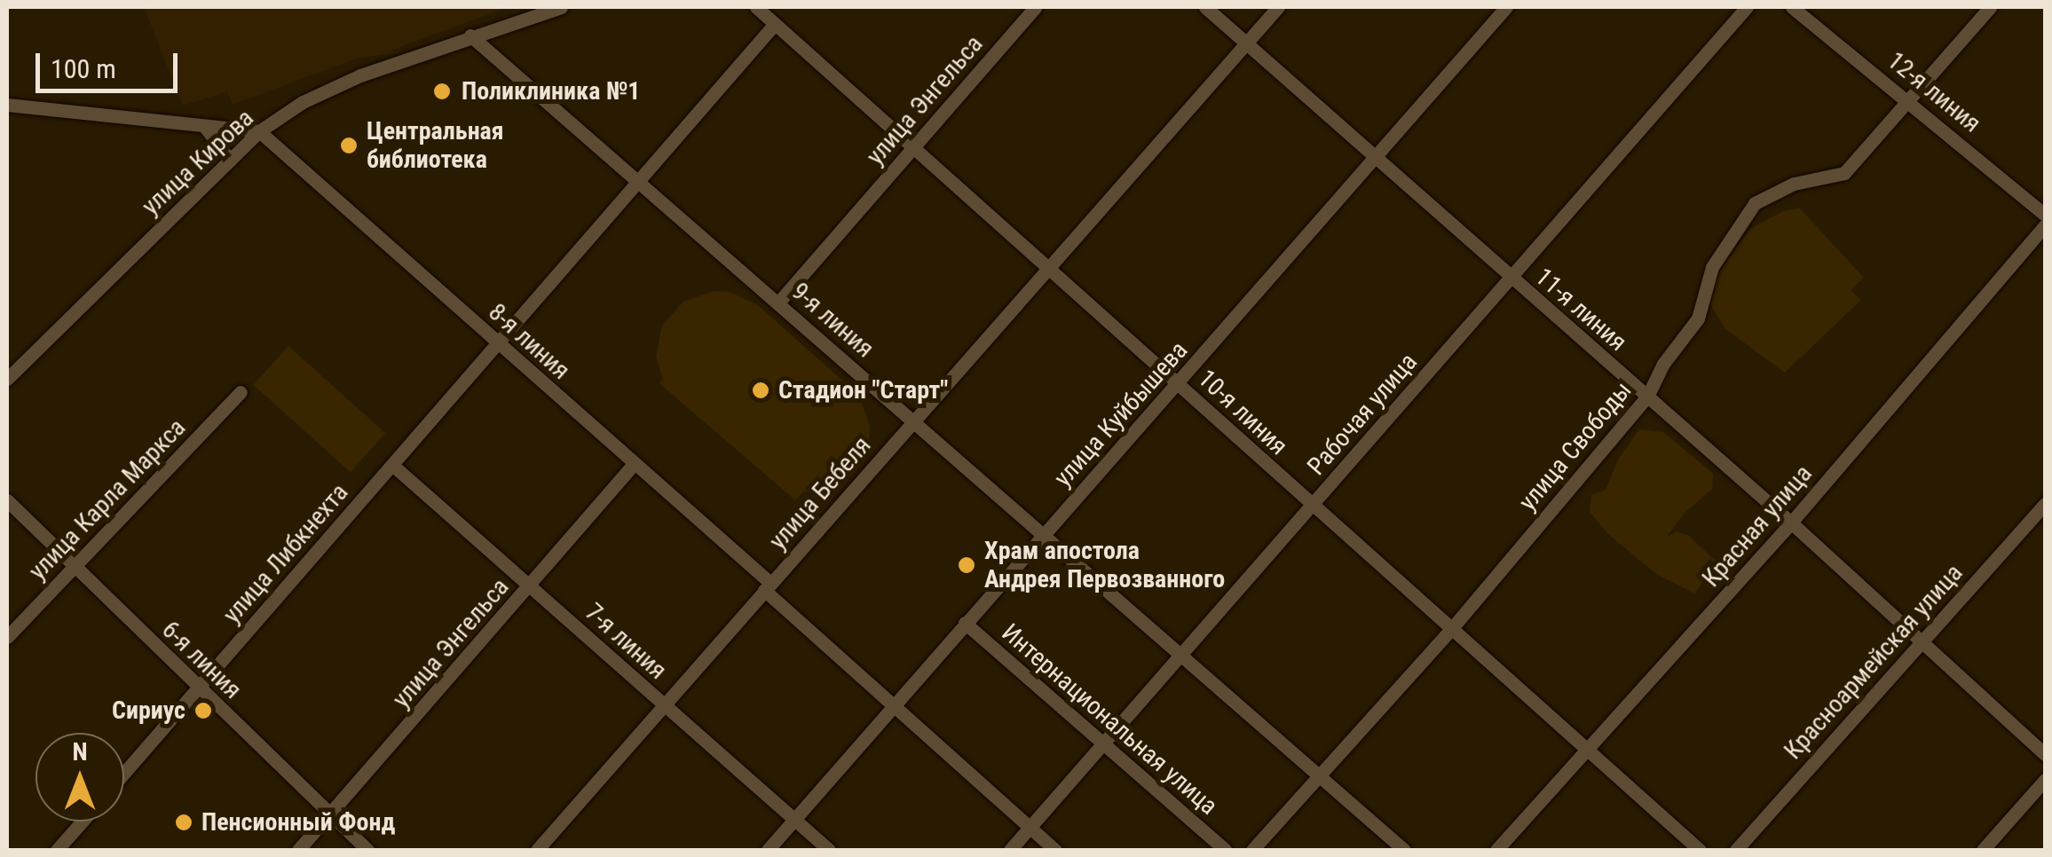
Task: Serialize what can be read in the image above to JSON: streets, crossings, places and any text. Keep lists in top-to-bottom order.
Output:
{
  "streets": {
    "street": [
      "12-я линия",
      "улица Энгельса",
      "улица Кирова",
      "11-я линия",
      "9-я линия",
      "8-я линия",
      "10-я линия",
      "улица Куйбышева",
      "Рабочая улица",
      "улица Свободы",
      "улица Бебеля",
      "улица Карла Маркса",
      "Красная улица",
      "улица Либкнехта",
      "7-я линия",
      "6-я линия",
      "Красноармейская улица",
      "Интернациональная улица"
    ]
  },
  "crossings": [
    ["12-я линия", "улица Свободы"],
    ["улица Энгельса", "9-я линия"],
    ["улица Энгельса", "8-я линия"],
    ["улица Энгельса", "10-я линия"],
    ["улица Энгельса", "7-я линия"],
    ["улица Энгельса", "6-я линия"],
    ["улица Кирова", "9-я линия"],
    ["улица Кирова", "8-я линия"],
    ["11-я линия", "улица Куйбышева"],
    ["11-я линия", "Рабочая улица"],
    ["11-я линия", "улица Свободы"],
    ["11-я линия", "улица Бебеля"],
    ["11-я линия", "Красная улица"],
    ["11-я линия", "Красноармейская улица"],
    ["9-я линия", "улица Куйбышева"],
    ["9-я линия", "Рабочая улица"],
    ["9-я линия", "улица Свободы"],
    ["9-я линия", "улица Бебеля"],
    ["9-я линия", "улица Либкнехта"],
    ["8-я линия", "улица Куйбышева"],
    ["8-я линия", "Рабочая улица"],
    ["8-я линия", "улица Бебеля"],
    ["8-я линия", "улица Либкнехта"],
    ["10-я линия", "улица Куйбышева"],
    ["10-я линия", "Рабочая улица"],
    ["10-я линия", "улица Свободы"],
    ["10-я линия", "улица Бебеля"],
    ["10-я линия", "Красная улица"],
    ["улица Куйбышева", "7-я линия"],
    ["улица Куйбышева", "Интернациональная улица"],
    ["Рабочая улица", "Интернациональная улица"],
    ["улица Бебеля", "7-я линия"],
    ["улица Карла Маркса", "6-я линия"],
    ["улица Либкнехта", "7-я линия"],
    ["улица Либкнехта", "6-я линия"]
  ],
  "places": [
    "Поликлиника №1",
    "Центральная библиотека",
    "Стадион \"Старт\"",
    "Храм апостола Андрея Первозванного",
    "Сириус",
    "Пенсионный Фонд"
  ],
  "scale_bar": "100 m",
  "north": "top"
}
